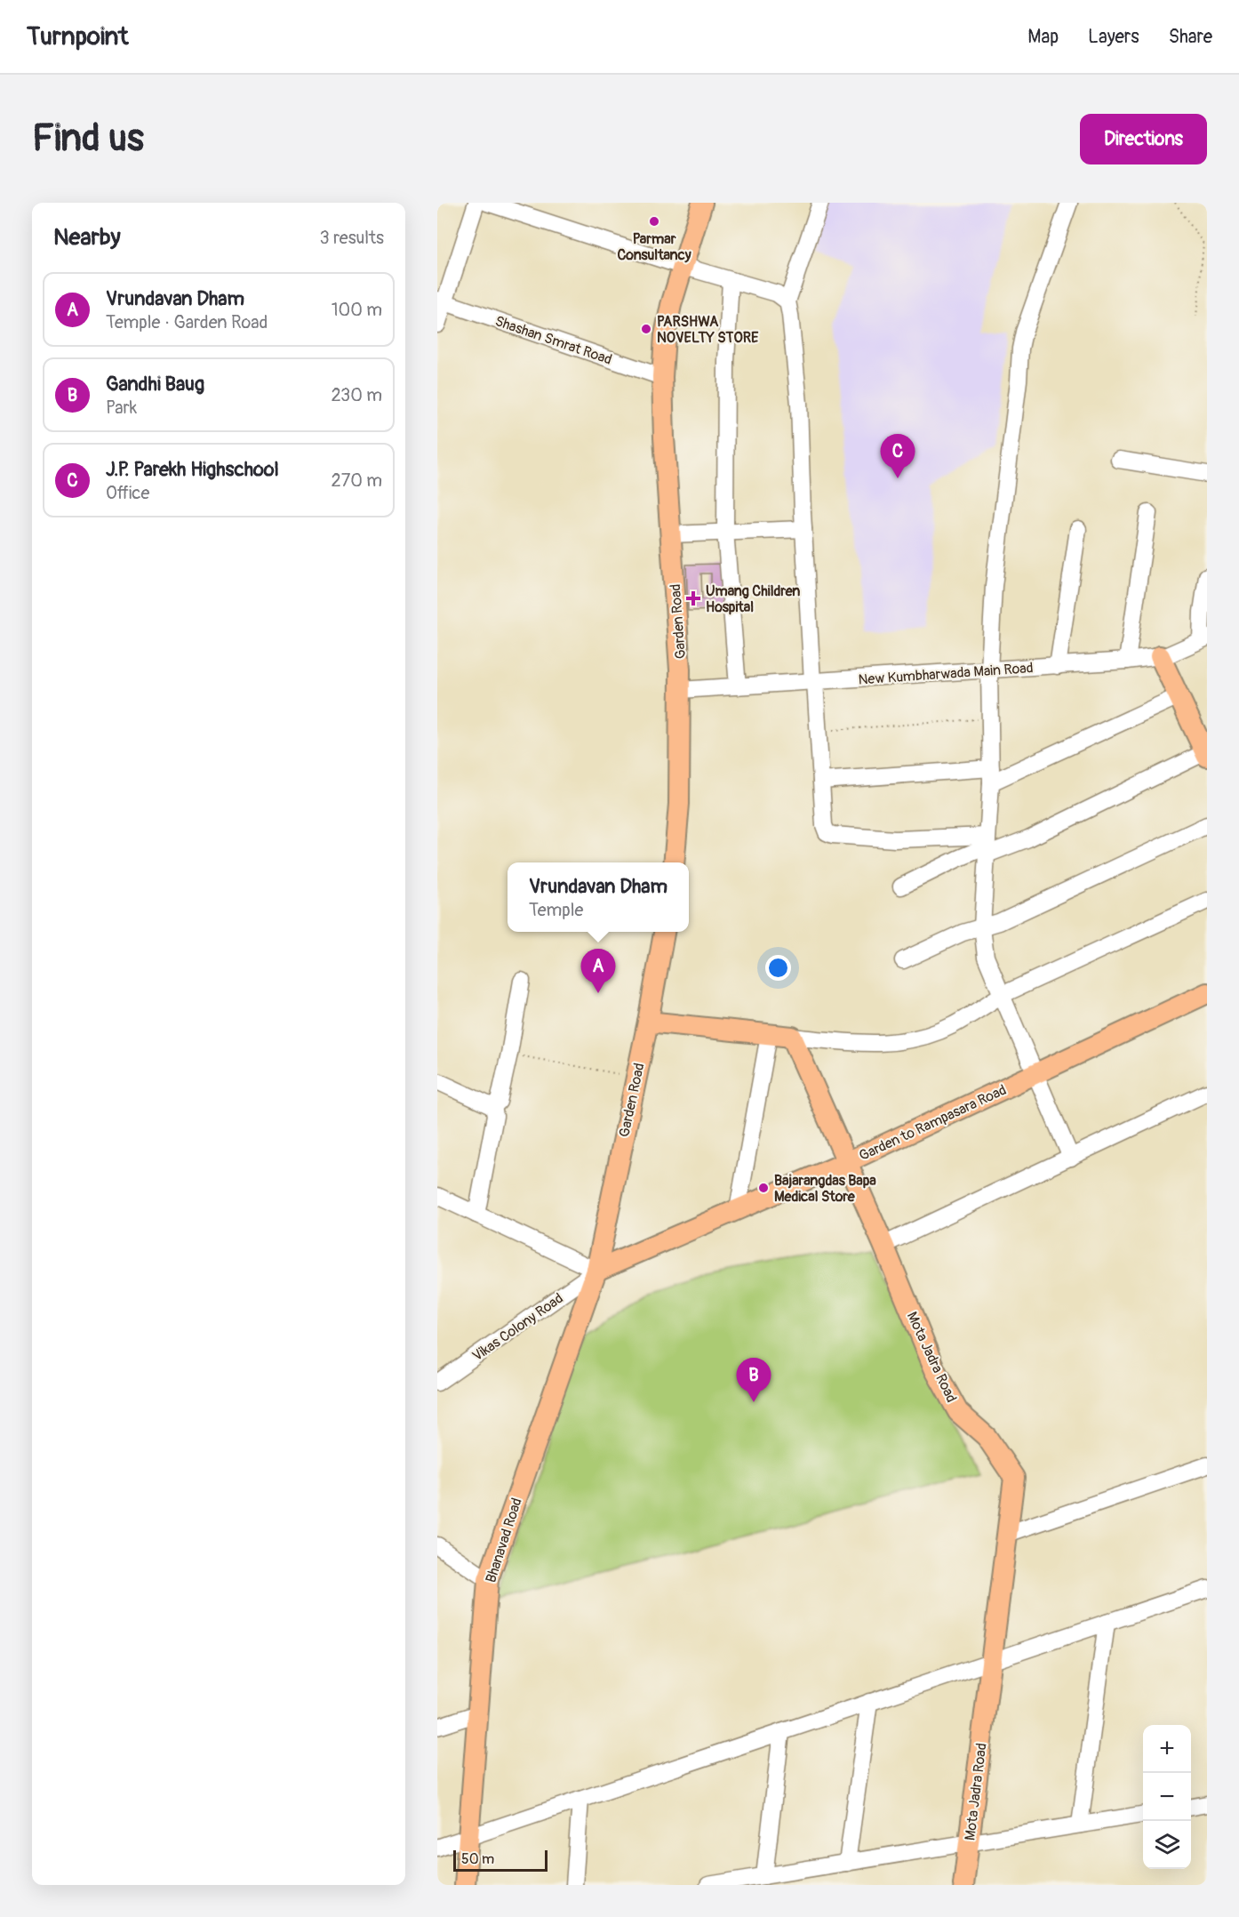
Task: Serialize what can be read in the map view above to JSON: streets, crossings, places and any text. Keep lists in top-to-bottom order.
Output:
{
  "streets": {
    "main road": [
      "Garden Road",
      "Garden to Rampasara Road",
      "Mota Jadra Road",
      "Bhanavad Road"
    ],
    "street": ["Shashan Smrat Road", "New Kumbharwada Main Road", "Vikas Colony Road"]
  },
  "crossings": [
    ["Shashan Smrat Road", "Garden Road"],
    ["Garden Road", "New Kumbharwada Main Road"],
    ["Garden Road", "Garden to Rampasara Road"],
    ["Garden Road", "Vikas Colony Road"],
    ["Garden Road", "Bhanavad Road"],
    ["Garden to Rampasara Road", "Vikas Colony Road"],
    ["Garden to Rampasara Road", "Mota Jadra Road"],
    ["Garden to Rampasara Road", "Bhanavad Road"],
    ["Vikas Colony Road", "Bhanavad Road"]
  ],
  "places": {
    "other": ["Parmar Consultancy", "PARSHWA NOVELTY STORE", "Bajarangdas Bapa Medical Store"],
    "health": ["Umang Children Hospital"]
  },
  "scale_bar": "50 m",
  "page": {
    "header": "Turnpoint",
    "nav": ["Map", "Layers", "Share"],
    "buttons": "Directions",
    "title": "Find us",
    "heading": ["Nearby", "3 results"],
    "list": [
      {
        "mark": "A",
        "name": "Vrundavan Dham",
        "note": "Temple · Garden Road",
        "value": "100 m"
      },
      {
        "mark": "B",
        "name": "Gandhi Baug",
        "note": "Park",
        "value": "230 m"
      },
      {
        "mark": "C",
        "name": "J.P. Parekh Highschool",
        "note": "Office",
        "value": "270 m"
      }
    ],
    "pins": ["C", "A", "B"],
    "popup": ["Vrundavan Dham", "Temple"],
    "map_buttons": ["+", "−"],
    "scale": "50 m"
  }
}
